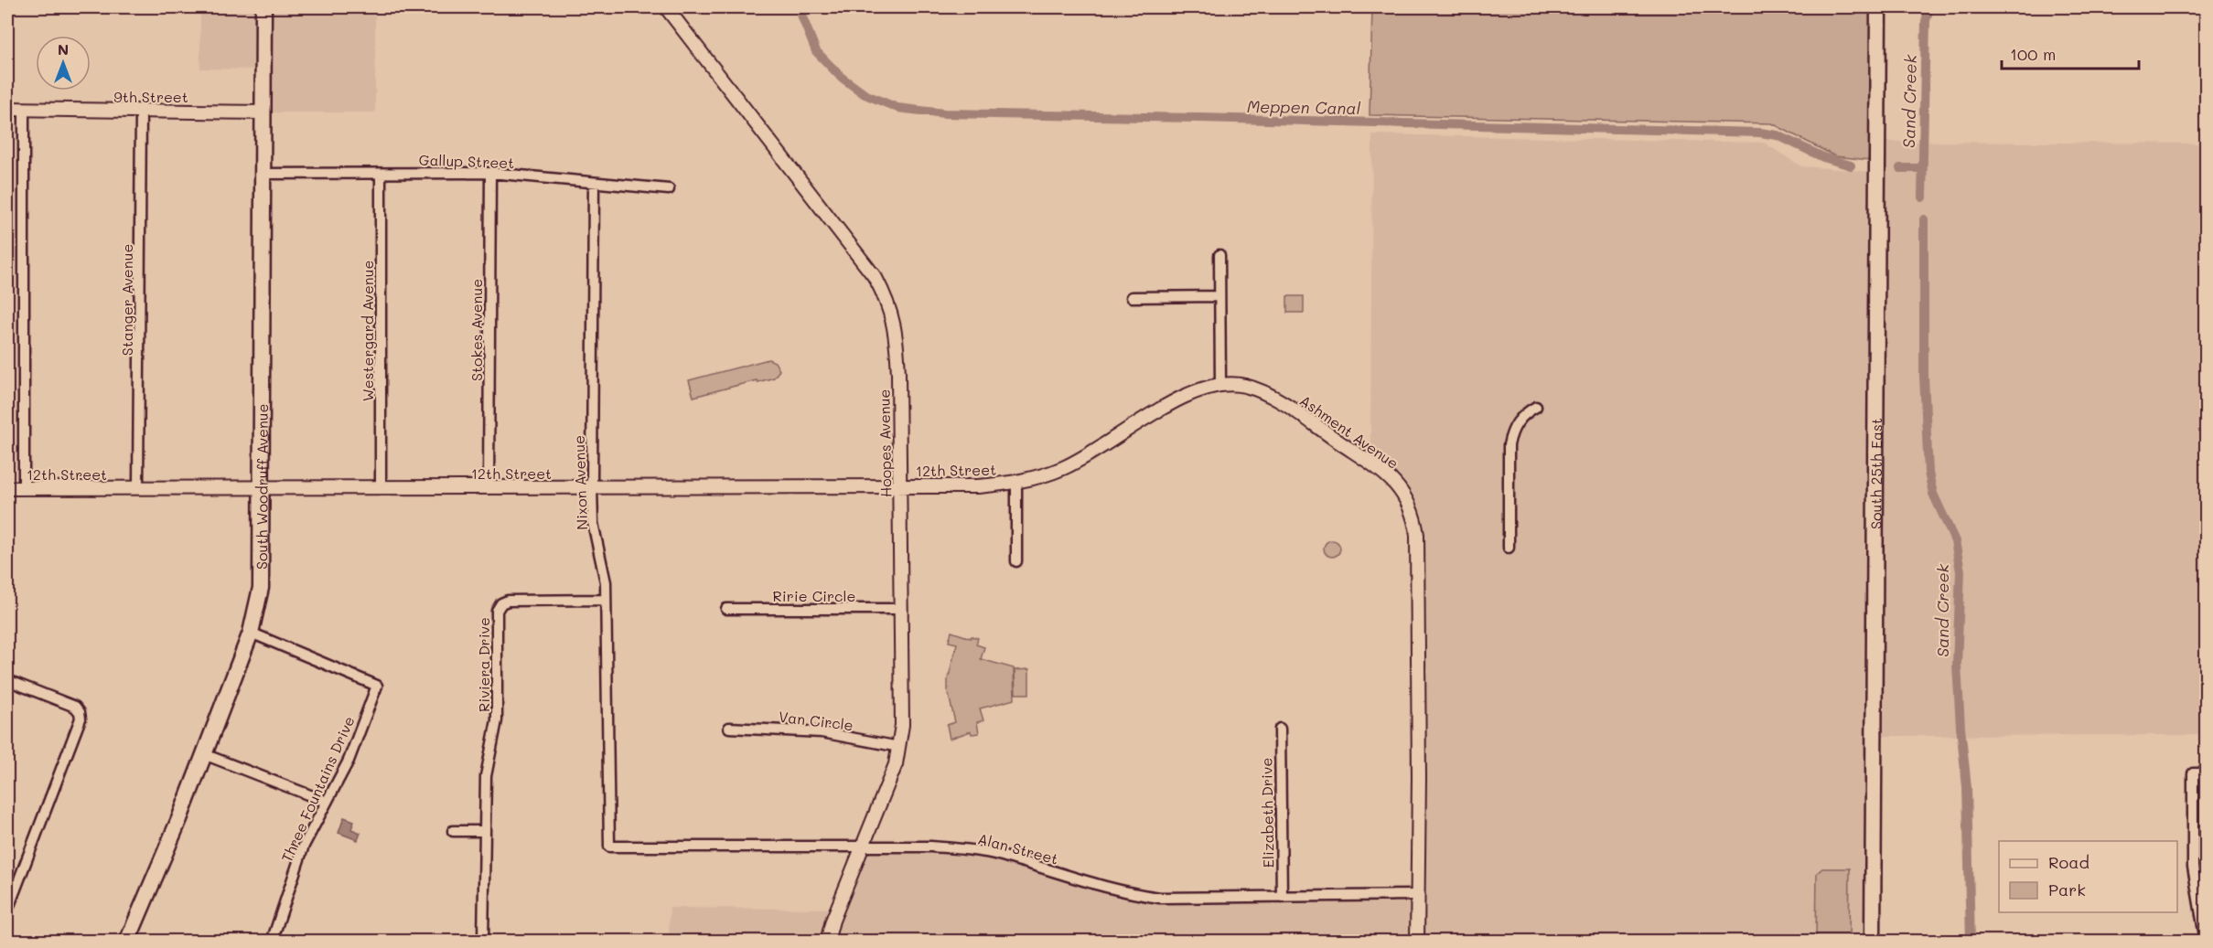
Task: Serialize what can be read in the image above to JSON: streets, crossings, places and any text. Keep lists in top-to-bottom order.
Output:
{
  "streets": {
    "main road": ["South 25th East", "South Woodruff Avenue"],
    "street": [
      "9th Street",
      "Gallup Street",
      "Stanger Avenue",
      "Stokes Avenue",
      "Westergard Avenue",
      "Ashment Avenue",
      "Hoopes Avenue",
      "12th Street",
      "Nixon Avenue",
      "Ririe Circle",
      "Riviera Drive",
      "Van Circle",
      "Three Fountains Drive",
      "Elizabeth Drive",
      "Alan Street"
    ]
  },
  "crossings": [
    ["9th Street", "Stanger Avenue"],
    ["9th Street", "South Woodruff Avenue"],
    ["Gallup Street", "Stokes Avenue"],
    ["Gallup Street", "Westergard Avenue"],
    ["Gallup Street", "Nixon Avenue"],
    ["Gallup Street", "South Woodruff Avenue"],
    ["Stanger Avenue", "12th Street"],
    ["Stokes Avenue", "12th Street"],
    ["Westergard Avenue", "12th Street"],
    ["Ashment Avenue", "12th Street"],
    ["Ashment Avenue", "Alan Street"],
    ["Hoopes Avenue", "12th Street"],
    ["Hoopes Avenue", "Ririe Circle"],
    ["Hoopes Avenue", "Van Circle"],
    ["Hoopes Avenue", "Alan Street"],
    ["12th Street", "Nixon Avenue"],
    ["12th Street", "South Woodruff Avenue"],
    ["Nixon Avenue", "Riviera Drive"],
    ["Nixon Avenue", "Alan Street"],
    ["South Woodruff Avenue", "Three Fountains Drive"],
    ["Elizabeth Drive", "Alan Street"]
  ],
  "water": ["Sand Creek", "Meppen Canal"],
  "legend": ["Road", "Park"],
  "scale_bar": "100 m",
  "north": "top"
}
